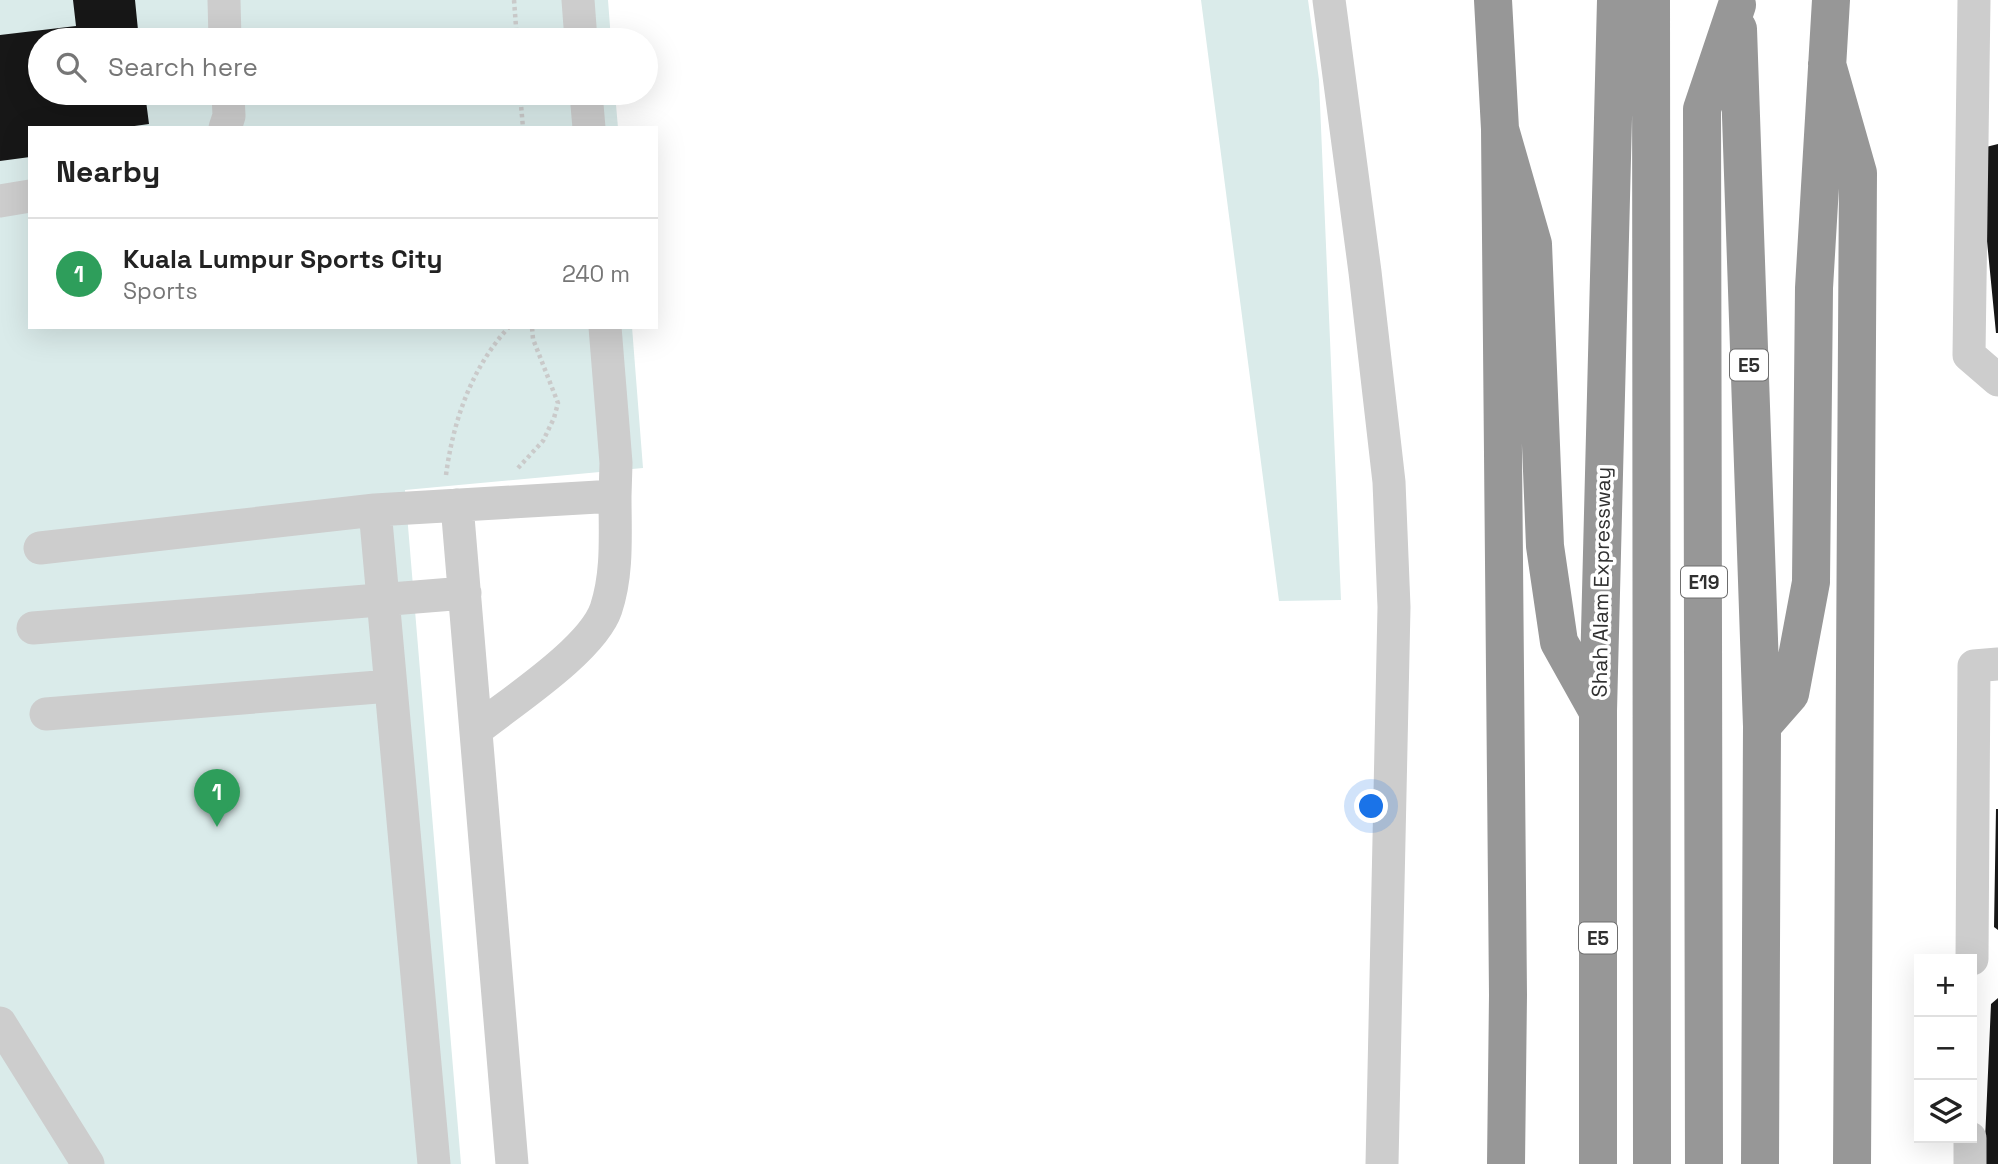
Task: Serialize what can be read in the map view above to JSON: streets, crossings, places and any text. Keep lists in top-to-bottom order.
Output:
{
  "streets": {
    "highway": ["E5", "Shah Alam Expressway", "E19"]
  },
  "crossings": [
    ["E5", "E19"]
  ],
  "page": {
    "search": "Search here",
    "heading": "Nearby",
    "list": [
      {
        "mark": "1",
        "name": "Kuala Lumpur Sports City",
        "note": "Sports",
        "value": "240 m"
      }
    ],
    "pins": "1",
    "map_buttons": ["+", "−"]
  }
}
